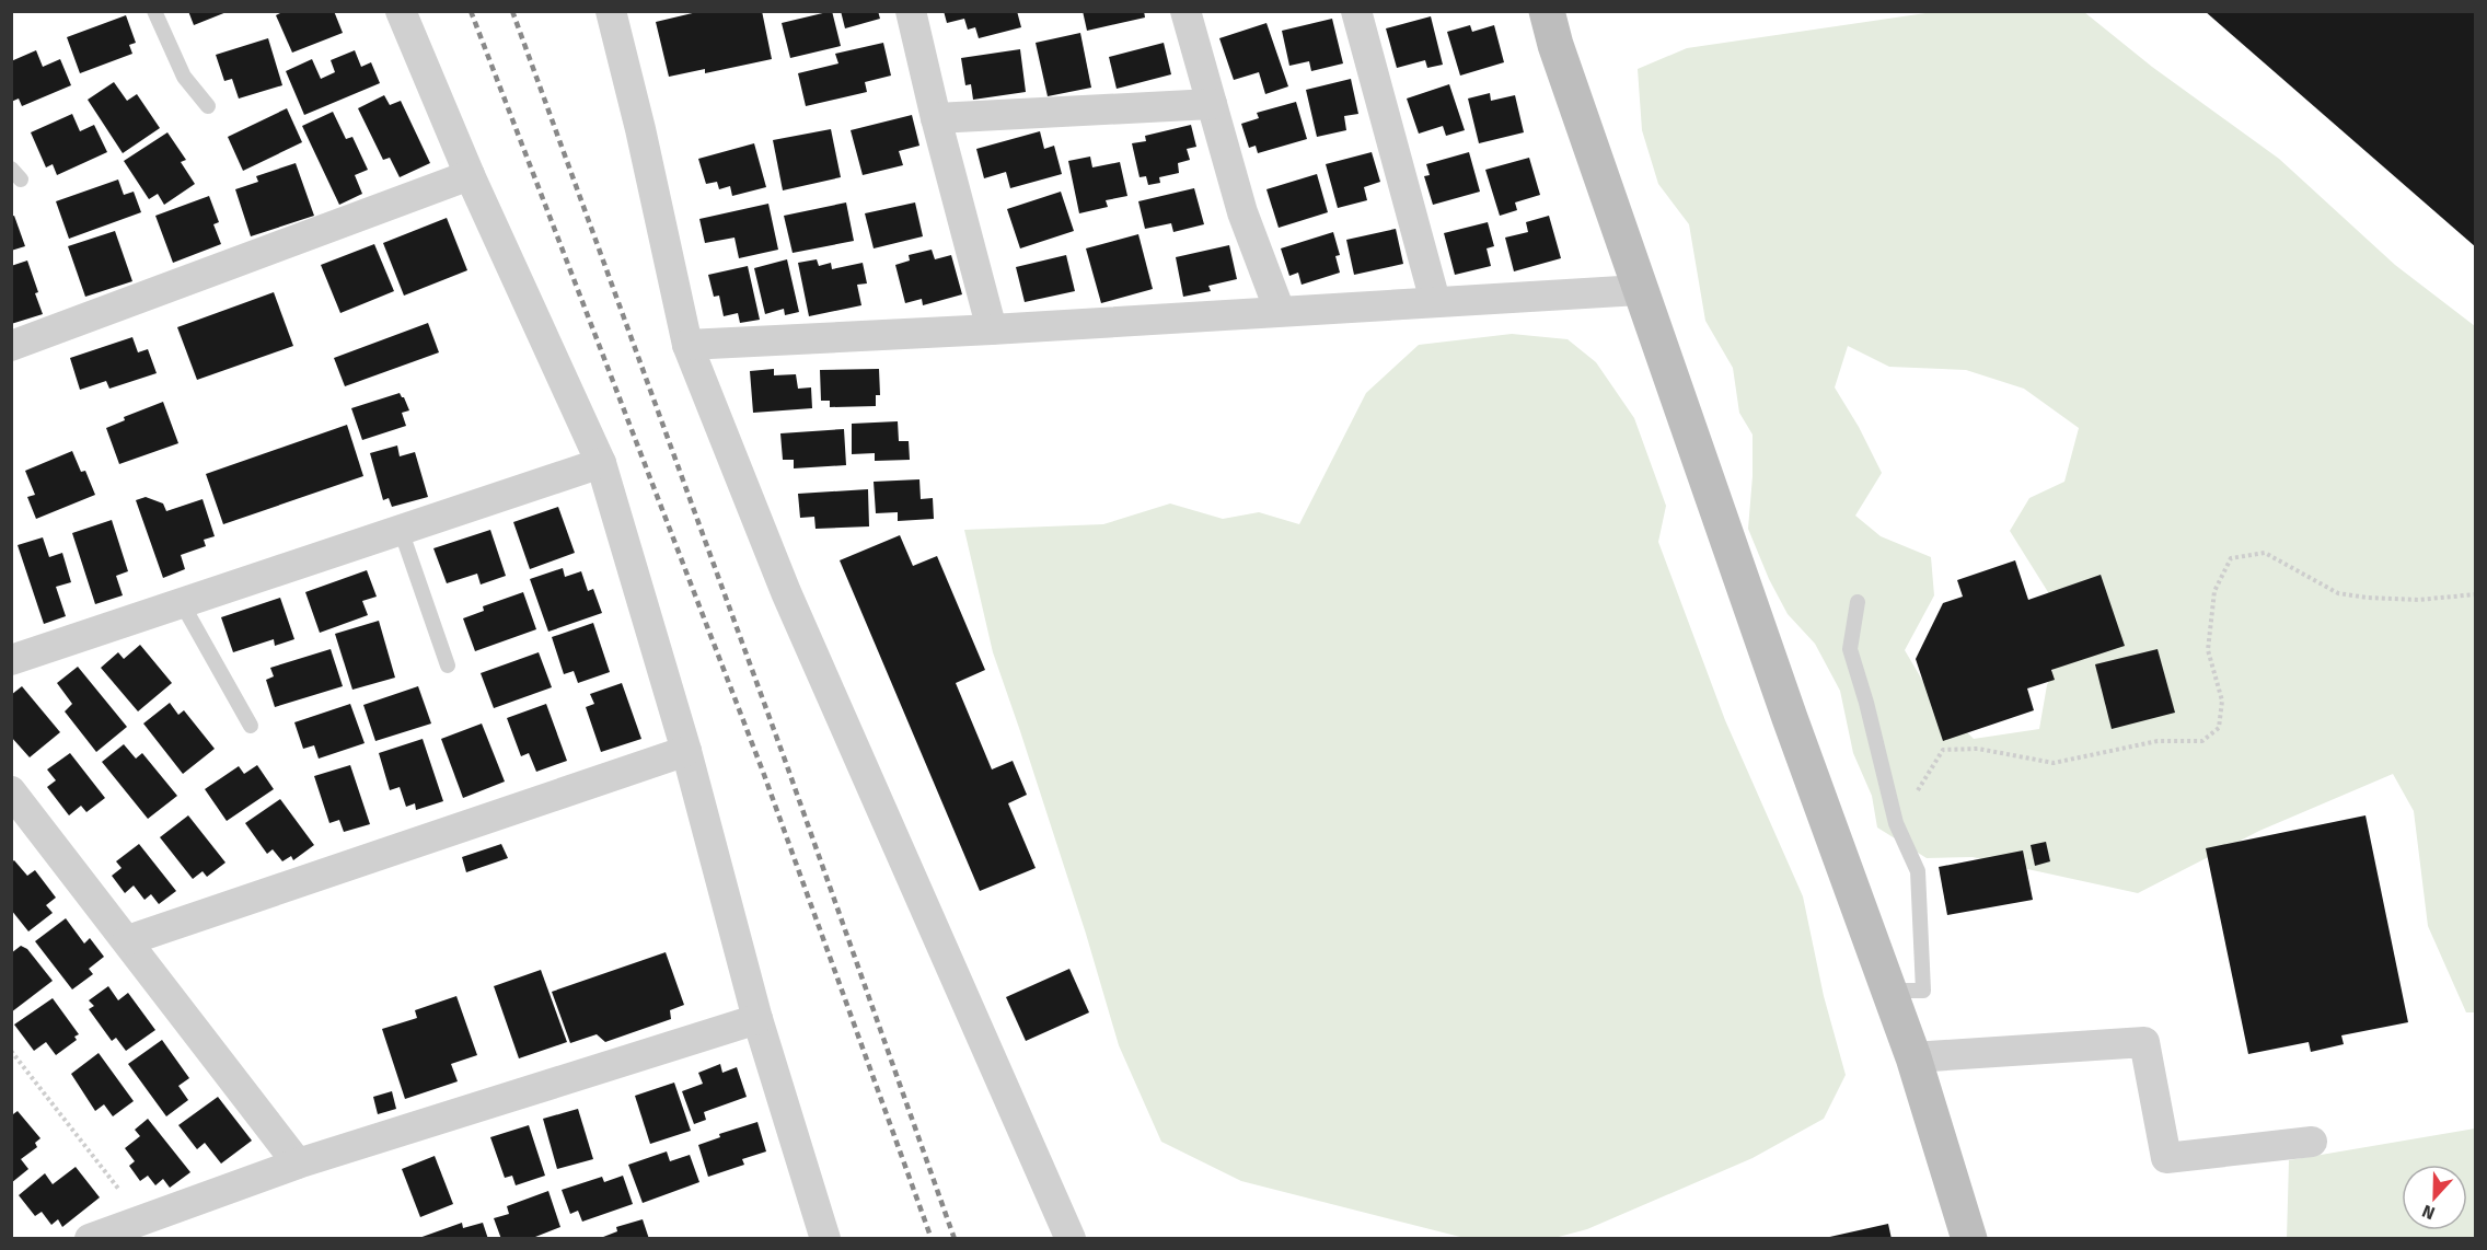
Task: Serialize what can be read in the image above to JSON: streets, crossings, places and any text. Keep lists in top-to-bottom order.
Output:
{
  "north": "bottom"
}
